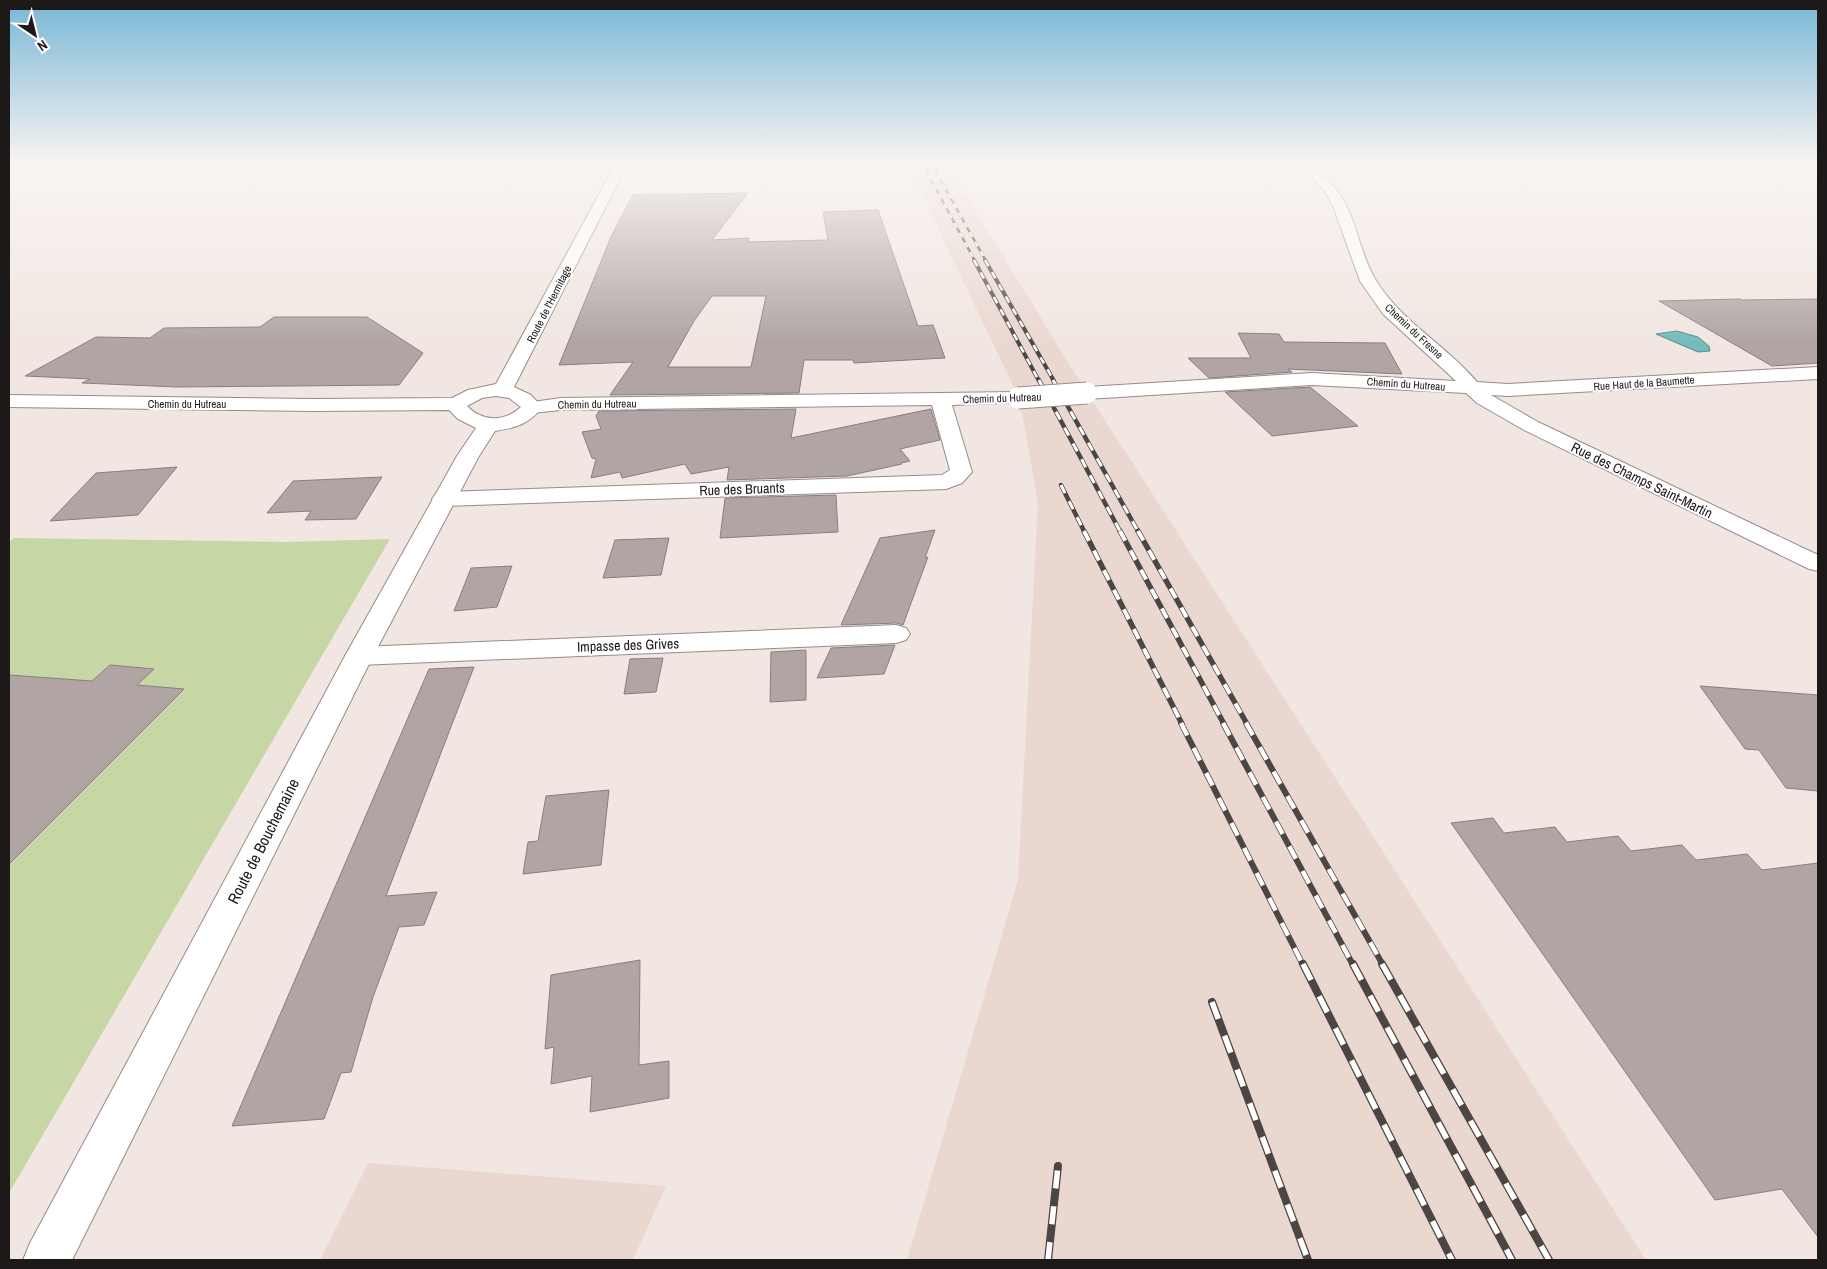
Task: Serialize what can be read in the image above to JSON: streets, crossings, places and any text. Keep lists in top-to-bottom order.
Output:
{
  "streets": {
    "street": [
      "Route de l'Hermitage",
      "Chemin du Fresne",
      "Rue Haut de la Baumette",
      "Chemin du Hutreau",
      "Rue des Champs Saint-Martin",
      "Rue des Bruants",
      "Impasse des Grives",
      "Route de Bouchemaine"
    ]
  },
  "crossings": [
    ["Chemin du Fresne", "Rue Haut de la Baumette"],
    ["Chemin du Fresne", "Chemin du Hutreau"],
    ["Chemin du Fresne", "Rue des Champs Saint-Martin"],
    ["Rue Haut de la Baumette", "Chemin du Hutreau"],
    ["Rue Haut de la Baumette", "Rue des Champs Saint-Martin"],
    ["Chemin du Hutreau", "Rue des Champs Saint-Martin"],
    ["Chemin du Hutreau", "Rue des Bruants"],
    ["Rue des Bruants", "Route de Bouchemaine"],
    ["Impasse des Grives", "Route de Bouchemaine"]
  ],
  "north": "bottom right"
}
